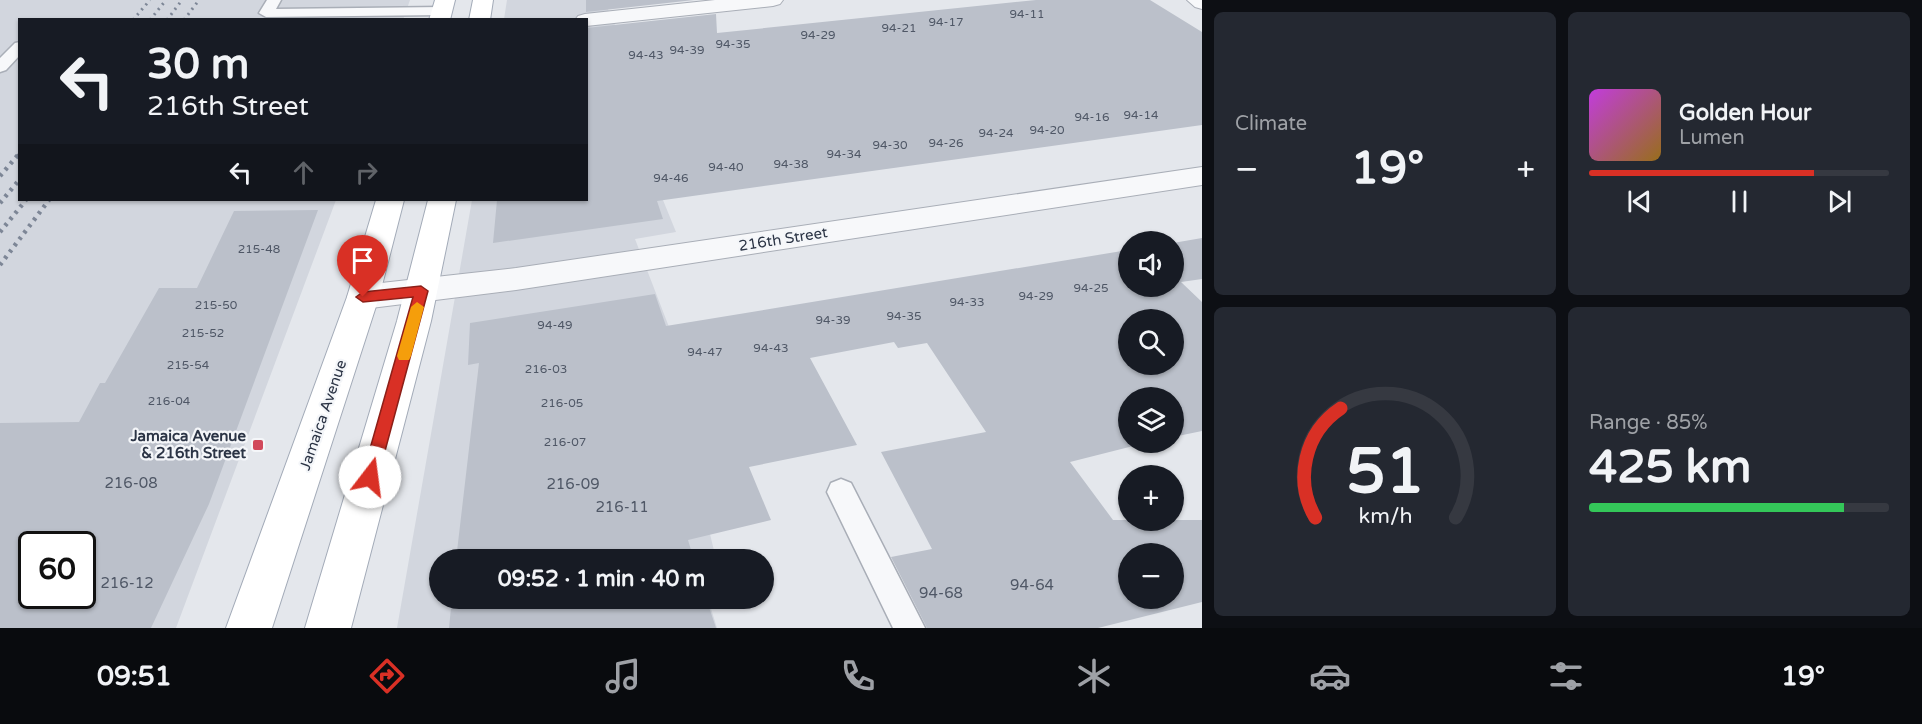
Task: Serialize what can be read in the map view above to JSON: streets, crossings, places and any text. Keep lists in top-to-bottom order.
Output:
{
  "streets": {
    "main road": ["Jamaica Avenue"],
    "street": ["216th Street"]
  },
  "crossings": [
    ["216th Street", "Jamaica Avenue"]
  ],
  "places": {
    "transit": ["Jamaica Avenue & 216th Street"]
  },
  "house_numbers": [
    "94-11",
    "94-17",
    "94-21",
    "94-29",
    "94-35",
    "94-39",
    "94-43",
    "94-14",
    "94-16",
    "94-20",
    "94-24",
    "94-26",
    "94-30",
    "94-34",
    "94-38",
    "94-40",
    "94-46",
    "215-48",
    "94-25",
    "94-29",
    "94-33",
    "215-50",
    "94-35",
    "94-39",
    "94-49",
    "215-52",
    "94-43",
    "94-47",
    "215-54",
    "216-03",
    "216-04",
    "216-05",
    "216-07",
    "216-08",
    "216-09",
    "216-11",
    "216-12",
    "94-64",
    "94-68"
  ],
  "page": {
    "tile": [
      "Climate",
      ["Range · 85%", "425 km"]
    ],
    "turn": ["30 m", "216th Street"],
    "song": ["Golden Hour", "Lumen"],
    "heat": ["−", "19°", "+"],
    "map_buttons": ["+", "−"],
    "limit": "60",
    "trip": "09:52 · 1 min · 40 m",
    "tabs": ["09:51", "19°"],
    "gauge": ["51", "km/h"]
  }
}
